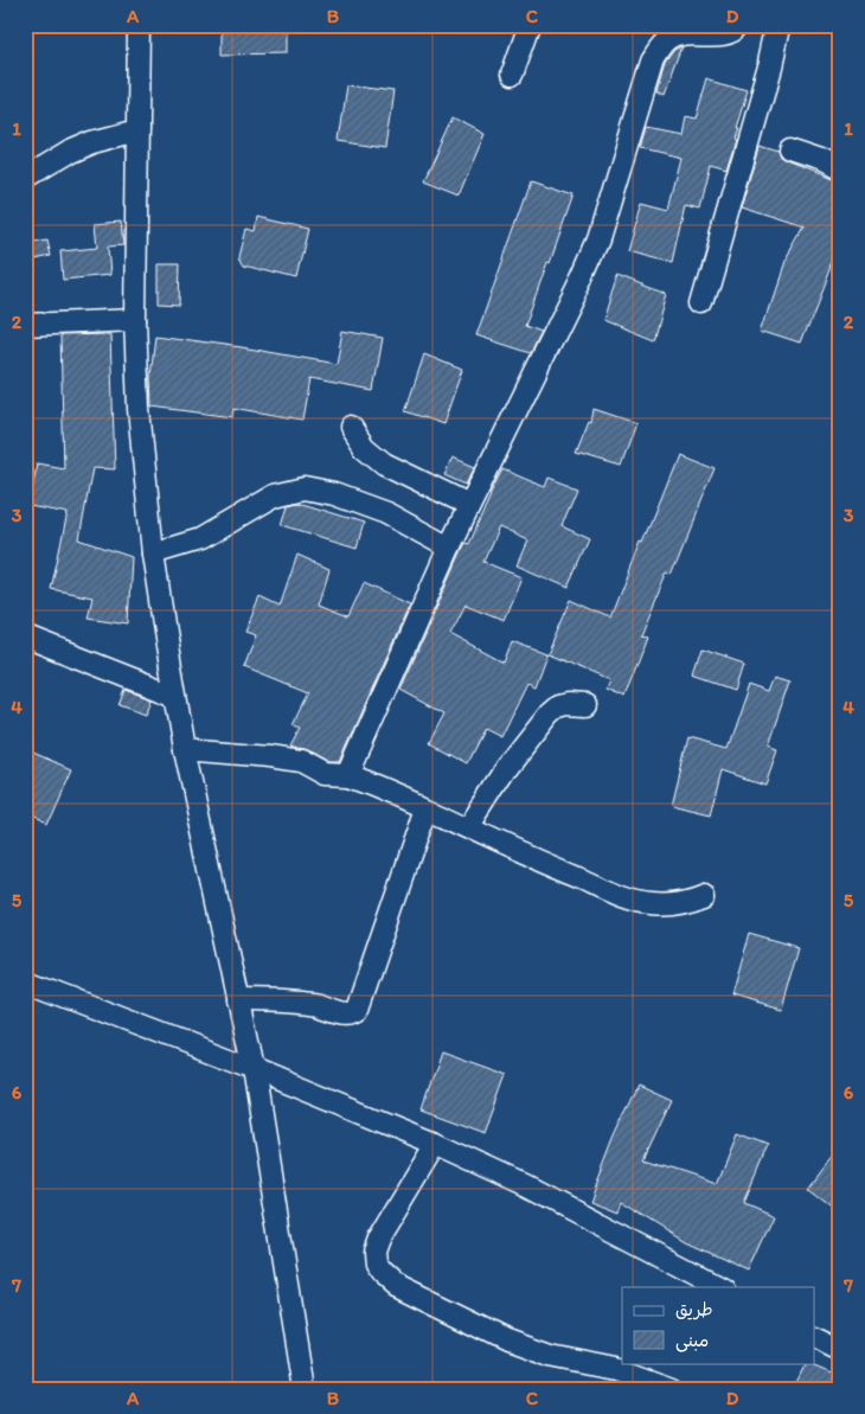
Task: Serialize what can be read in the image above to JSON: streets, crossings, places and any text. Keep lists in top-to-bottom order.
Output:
{
  "legend": ["طريق", "مبنى"],
  "grid": {
    "columns": [
      "A",
      "B",
      "C",
      "D"
    ],
    "rows": [
      "1",
      "2",
      "3",
      "4",
      "5",
      "6",
      "7"
    ]
  }
}
